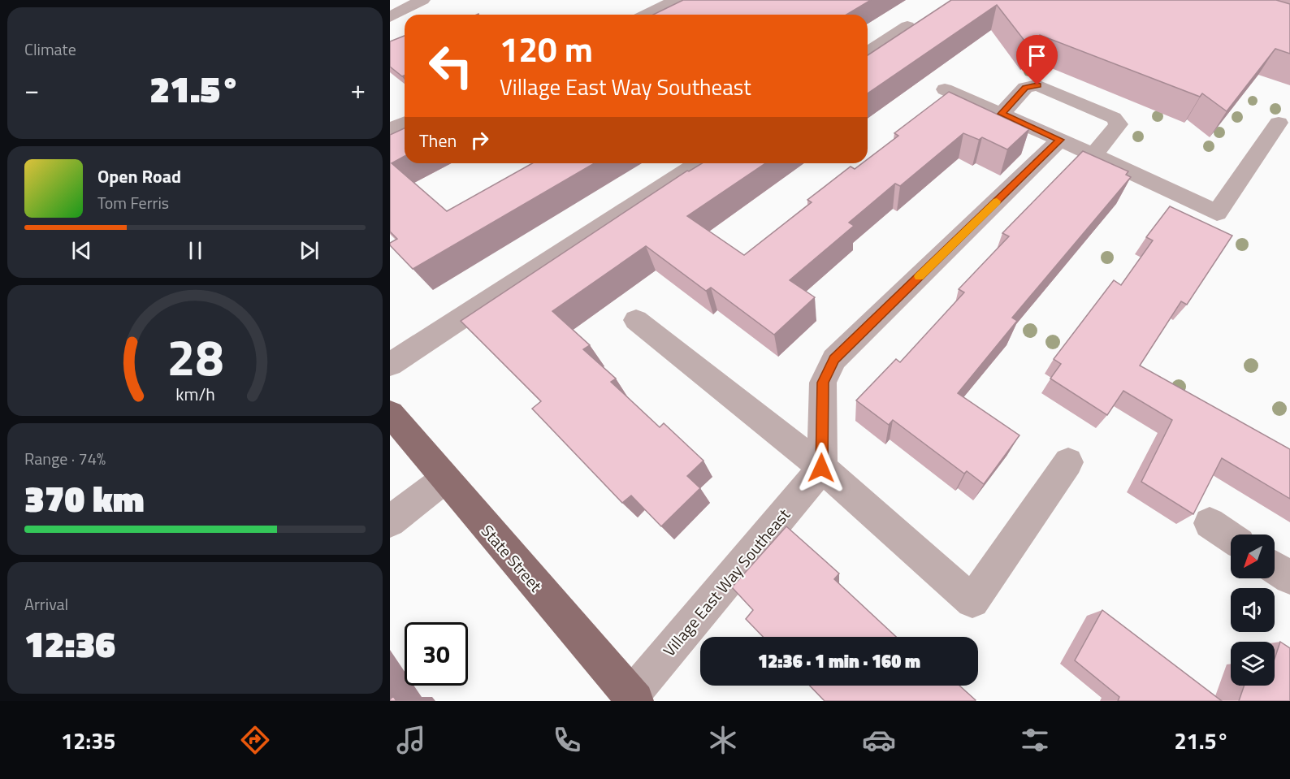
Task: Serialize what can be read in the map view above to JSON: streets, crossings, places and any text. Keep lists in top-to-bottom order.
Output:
{
  "streets": {
    "main road": ["State Street"],
    "street": ["Village East Way Southeast"]
  },
  "crossings": [
    ["State Street", "Village East Way Southeast"]
  ],
  "north": "bottom left",
  "page": {
    "tile": [
      "Climate",
      ["Range · 74%", "370 km"],
      ["Arrival", "12:36"]
    ],
    "turn": ["120 m", "Village East Way Southeast"],
    "heat": ["−", "21.5°", "+"],
    "then": "Then",
    "song": ["Open Road", "Tom Ferris"],
    "limit": "30",
    "trip": "12:36 · 1 min · 160 m",
    "tabs": ["12:35", "21.5°"],
    "gauge": ["28", "km/h"]
  }
}
